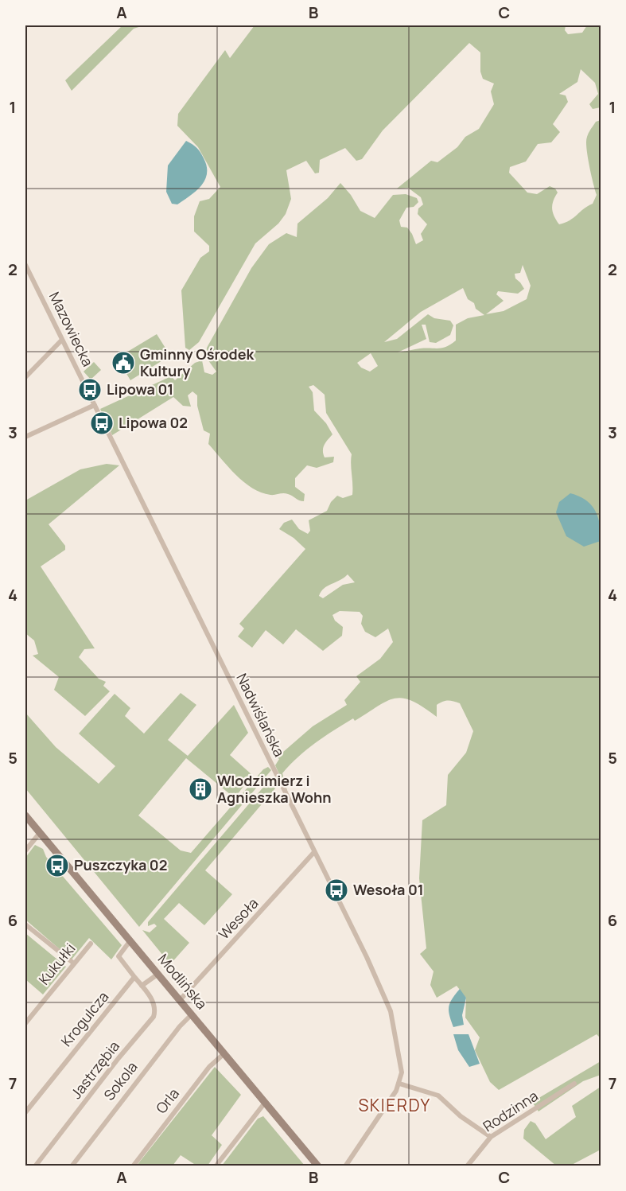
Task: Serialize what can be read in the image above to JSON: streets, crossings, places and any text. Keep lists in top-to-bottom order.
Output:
{
  "streets": {
    "main road": ["Modlińska"],
    "street": [
      "Mazowiecka",
      "Nadwiślańska",
      "Wesoła",
      "Kukułki",
      "Krogulcza",
      "Jastrzębia",
      "Sokola",
      "Orla",
      "Rodzinna"
    ]
  },
  "crossings": [
    ["Mazowiecka", "Nadwiślańska"],
    ["Nadwiślańska", "Wesoła"],
    ["Wesoła", "Modlińska"],
    ["Modlińska", "Sokola"],
    ["Modlińska", "Orla"],
    ["Krogulcza", "Jastrzębia"]
  ],
  "districts": ["SKIERDY"],
  "places": {
    "public building": ["Gminny Ośrodek Kultury"],
    "bus stop": [
      "Lipowa 01",
      "Lipowa 02",
      "Puszczyka 02",
      "Wesoła 01"
    ],
    "building": ["Wlodzimierz i Agnieszka Wohn"]
  },
  "grid": {
    "columns": ["A", "B", "C"],
    "rows": [
      "1",
      "2",
      "3",
      "4",
      "5",
      "6",
      "7"
    ]
  }
}
